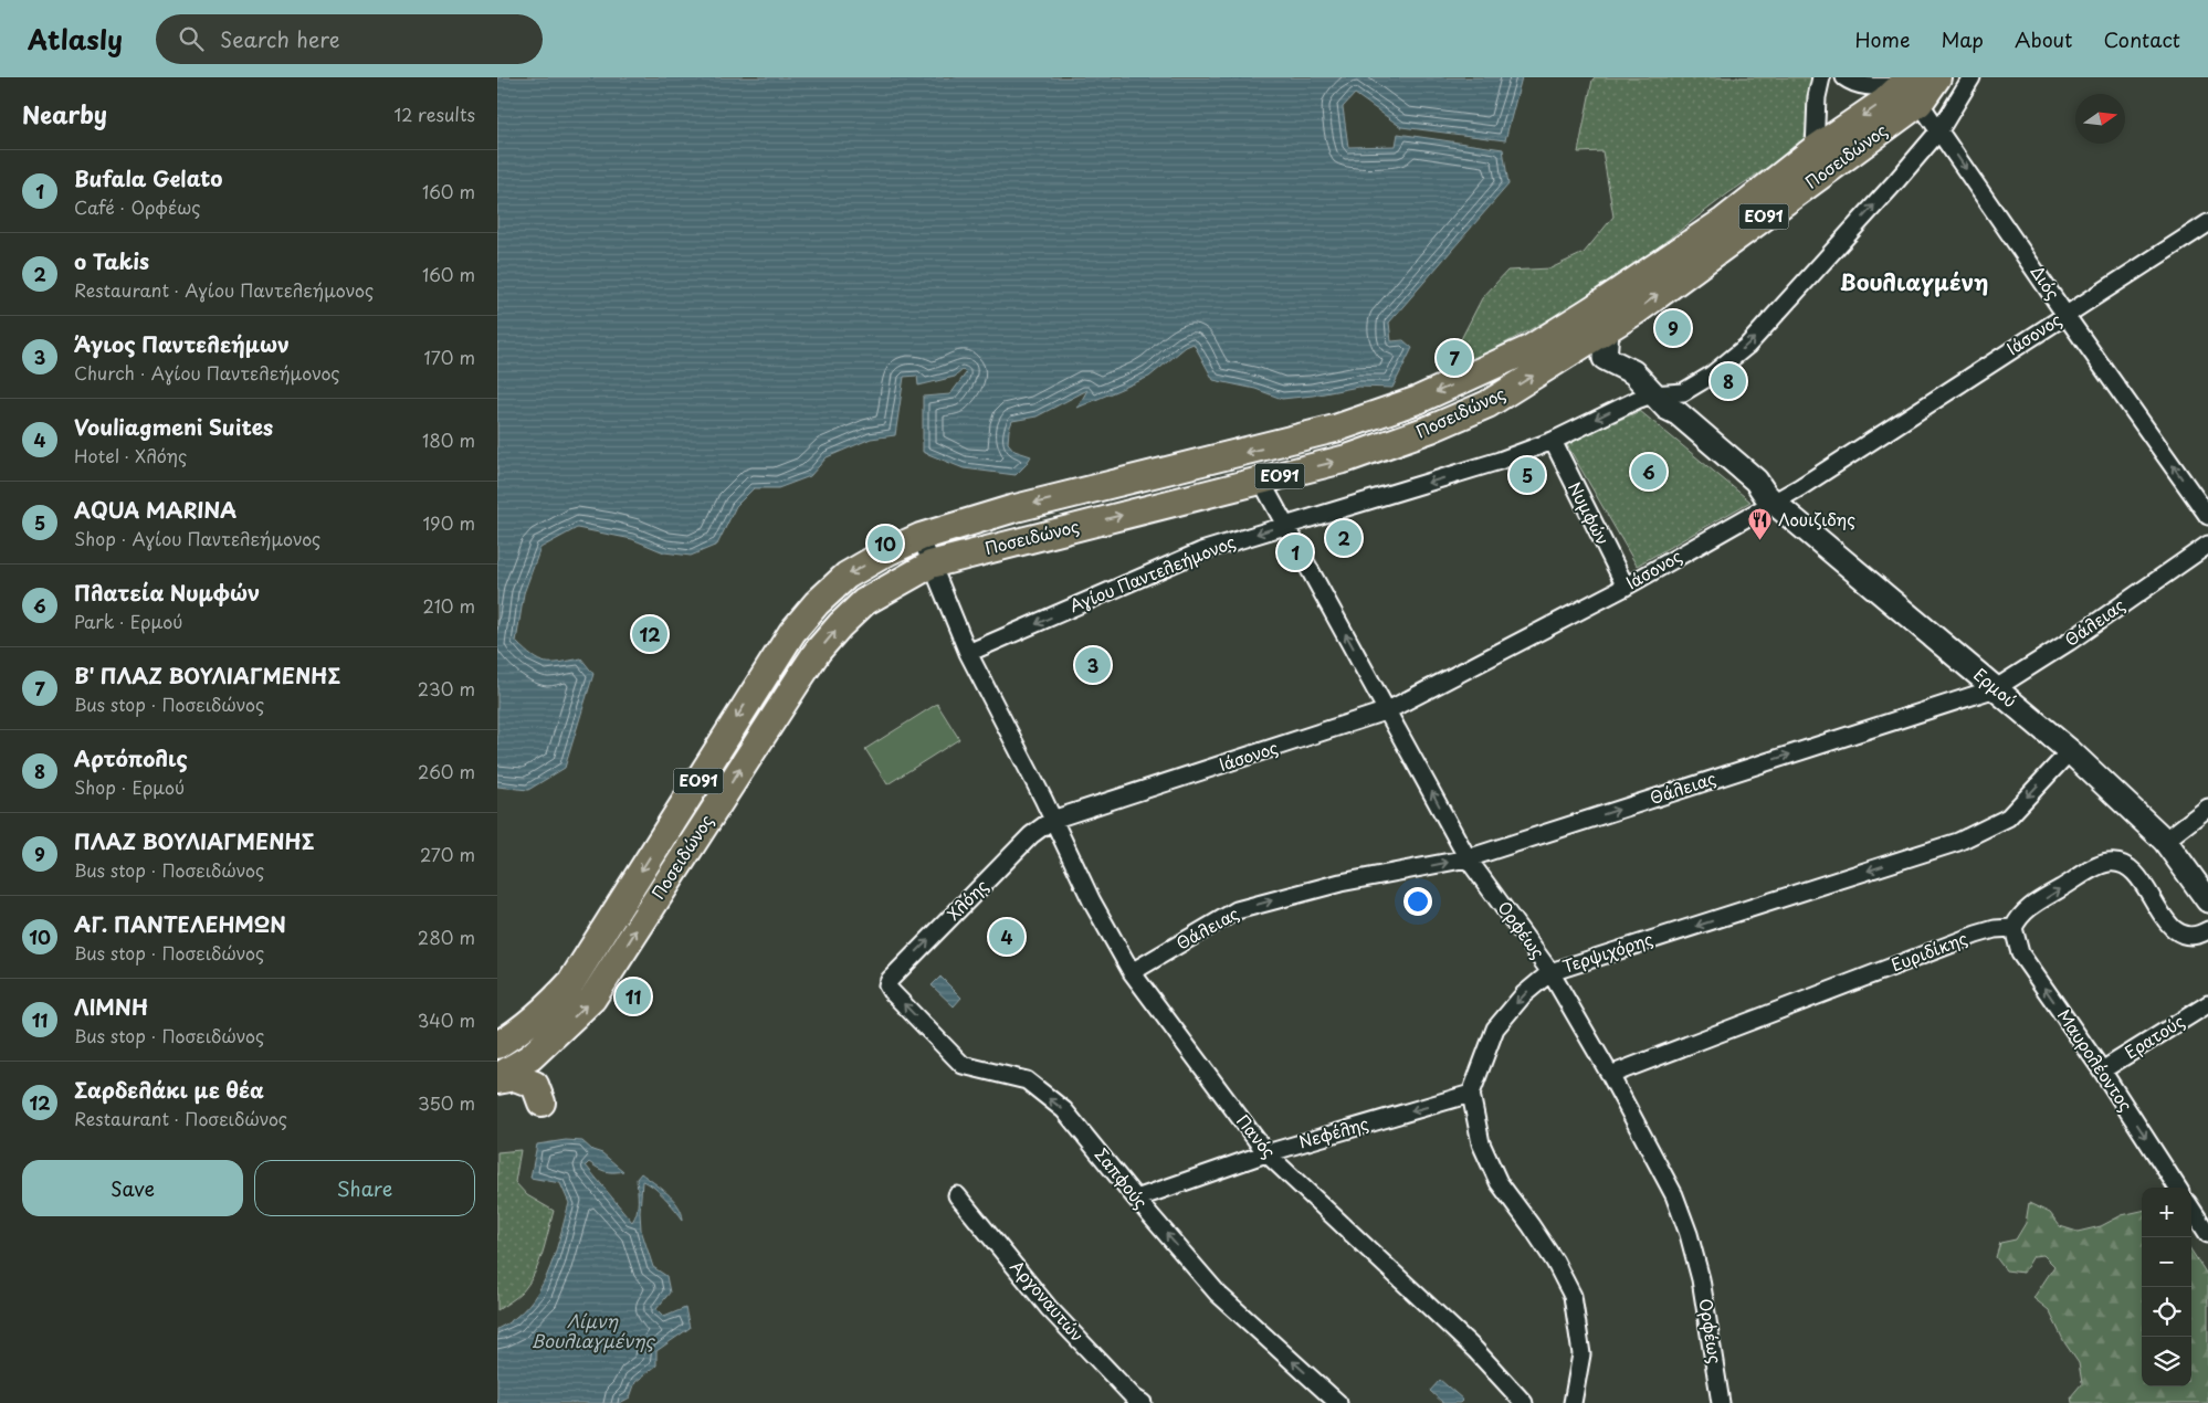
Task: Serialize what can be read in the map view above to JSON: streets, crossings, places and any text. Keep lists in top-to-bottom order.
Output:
{
  "streets": {
    "main road": ["Ποσειδώνος", "ΕΟ91"],
    "street": [
      "Διός",
      "Ιάσονος",
      "Νυμφών",
      "Αγίου Παντελεήμονος",
      "Θάλειας",
      "Ερμού",
      "Χλόης",
      "Ορφέως",
      "Ευριδίκης",
      "Τερψιχόρης",
      "Ερατούς",
      "Μαυρολέοντος",
      "Νεφέλης",
      "Πανός",
      "Σαπφούς",
      "Αργοναυτών"
    ]
  },
  "crossings": [
    ["Ποσειδώνος", "Διός"],
    ["Ποσειδώνος", "Ερμού"],
    ["Ποσειδώνος", "Ορφέως"],
    ["Διός", "Ιάσονος"],
    ["Διός", "Αγίου Παντελεήμονος"],
    ["Ιάσονος", "Νυμφών"],
    ["Ιάσονος", "Ερμού"],
    ["Ιάσονος", "Χλόης"],
    ["Ιάσονος", "Ορφέως"],
    ["Ιάσονος", "Πανός"],
    ["Νυμφών", "Αγίου Παντελεήμονος"],
    ["Αγίου Παντελεήμονος", "Ερμού"],
    ["Αγίου Παντελεήμονος", "Ορφέως"],
    ["Θάλειας", "Ερμού"],
    ["Θάλειας", "Ορφέως"],
    ["Θάλειας", "Πανός"],
    ["Ερμού", "Τερψιχόρης"],
    ["Χλόης", "Πανός"],
    ["Χλόης", "Σαπφούς"],
    ["Ορφέως", "Ευριδίκης"],
    ["Ορφέως", "Τερψιχόρης"],
    ["Ευριδίκης", "Μαυρολέοντος"],
    ["Τερψιχόρης", "Νεφέλης"],
    ["Ερατούς", "Μαυρολέοντος"],
    ["Νεφέλης", "Πανός"],
    ["Νεφέλης", "Σαπφούς"]
  ],
  "one_way": [
    "Θάλειας",
    "Χλόης",
    "Ορφέως",
    "Τερψιχόρης",
    "Νεφέλης",
    "Σαπφούς"
  ],
  "districts": ["Βουλιαγμένη"],
  "water": ["Λίμνη Βουλιαγμένης"],
  "places": {
    "restaurant": ["Λουιζιδης"]
  },
  "north": "right",
  "page": {
    "header": "Atlasly",
    "search": "Search here",
    "nav": [
      "Home",
      "Map",
      "About",
      "Contact"
    ],
    "heading": ["Nearby", "12 results"],
    "list": [
      {
        "mark": "1",
        "name": "Bufala Gelato",
        "note": "Café · Ορφέως",
        "value": "160 m"
      },
      {
        "mark": "2",
        "name": "o Takis",
        "note": "Restaurant · Αγίου Παντελεήμονος",
        "value": "160 m"
      },
      {
        "mark": "3",
        "name": "Άγιος Παντελεήμων",
        "note": "Church · Αγίου Παντελεήμονος",
        "value": "170 m"
      },
      {
        "mark": "4",
        "name": "Vouliagmeni Suites",
        "note": "Hotel · Χλόης",
        "value": "180 m"
      },
      {
        "mark": "5",
        "name": "AQUA MARINA",
        "note": "Shop · Αγίου Παντελεήμονος",
        "value": "190 m"
      },
      {
        "mark": "6",
        "name": "Πλατεία Νυμφών",
        "note": "Park · Ερμού",
        "value": "210 m"
      },
      {
        "mark": "7",
        "name": "Β' ΠΛΑΖ ΒΟΥΛΙΑΓΜΕΝΗΣ",
        "note": "Bus stop · Ποσειδώνος",
        "value": "230 m"
      },
      {
        "mark": "8",
        "name": "Αρτόπολις",
        "note": "Shop · Ερμού",
        "value": "260 m"
      },
      {
        "mark": "9",
        "name": "ΠΛΑΖ ΒΟΥΛΙΑΓΜΕΝΗΣ",
        "note": "Bus stop · Ποσειδώνος",
        "value": "270 m"
      },
      {
        "mark": "10",
        "name": "ΑΓ. ΠΑΝΤΕΛΕΗΜΩΝ",
        "note": "Bus stop · Ποσειδώνος",
        "value": "280 m"
      },
      {
        "mark": "11",
        "name": "ΛΙΜΝΗ",
        "note": "Bus stop · Ποσειδώνος",
        "value": "340 m"
      },
      {
        "mark": "12",
        "name": "Σαρδελάκι με θέα",
        "note": "Restaurant · Ποσειδώνος",
        "value": "350 m"
      }
    ],
    "pins": [
      "9",
      "7",
      "8",
      "6",
      "5",
      "2",
      "10",
      "1",
      "12",
      "3",
      "4",
      "11"
    ],
    "buttons": ["Save", "Share"],
    "map_buttons": ["+", "−"]
  }
}
